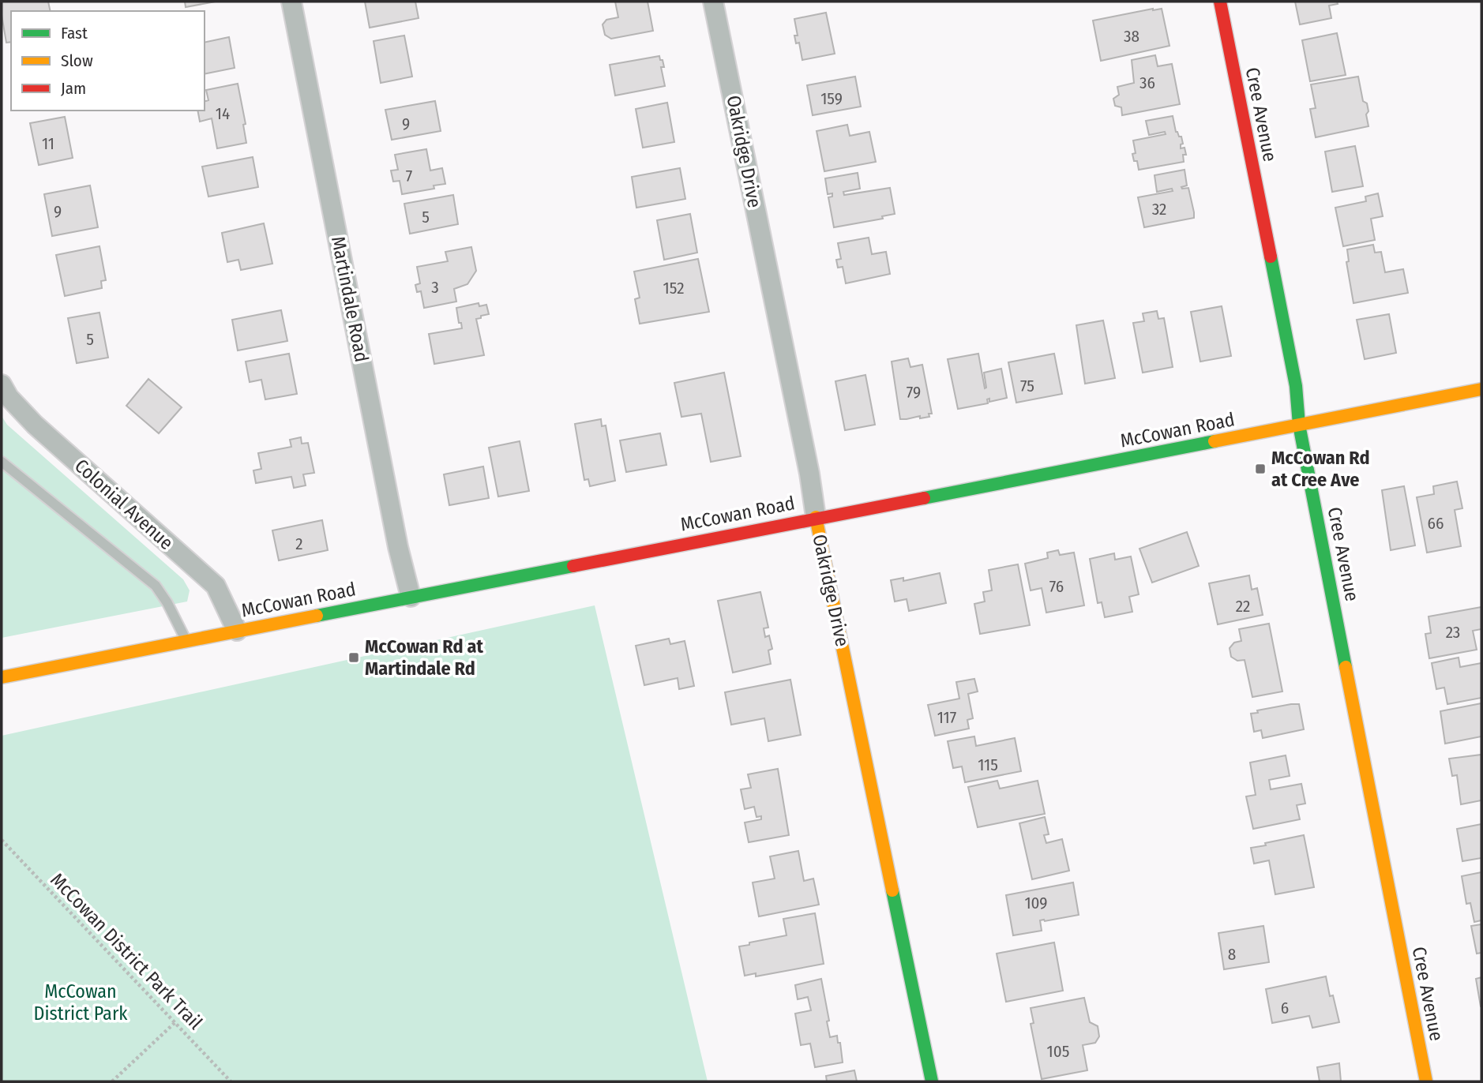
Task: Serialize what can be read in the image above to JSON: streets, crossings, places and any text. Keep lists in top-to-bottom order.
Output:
{
  "streets": {
    "street": [
      "Cree Avenue",
      "Oakridge Drive",
      "Martindale Road",
      "McCowan Road",
      "Colonial Avenue"
    ],
    "path": ["McCowan District Park Trail"]
  },
  "crossings": [
    ["Cree Avenue", "McCowan Road"],
    ["Oakridge Drive", "McCowan Road"],
    ["Martindale Road", "McCowan Road"],
    ["McCowan Road", "Colonial Avenue"]
  ],
  "parks": ["McCowan District Park"],
  "places": {
    "transit": ["McCowan Rd at Cree Ave", "McCowan Rd at Martindale Rd"]
  },
  "house_numbers": [
    "38",
    "36",
    "159",
    "14",
    "9",
    "11",
    "7",
    "32",
    "9",
    "5",
    "3",
    "152",
    "5",
    "75",
    "79",
    "66",
    "2",
    "76",
    "22",
    "23",
    "117",
    "115",
    "109",
    "8",
    "6",
    "105"
  ],
  "legend": ["Fast", "Slow", "Jam"]
}
